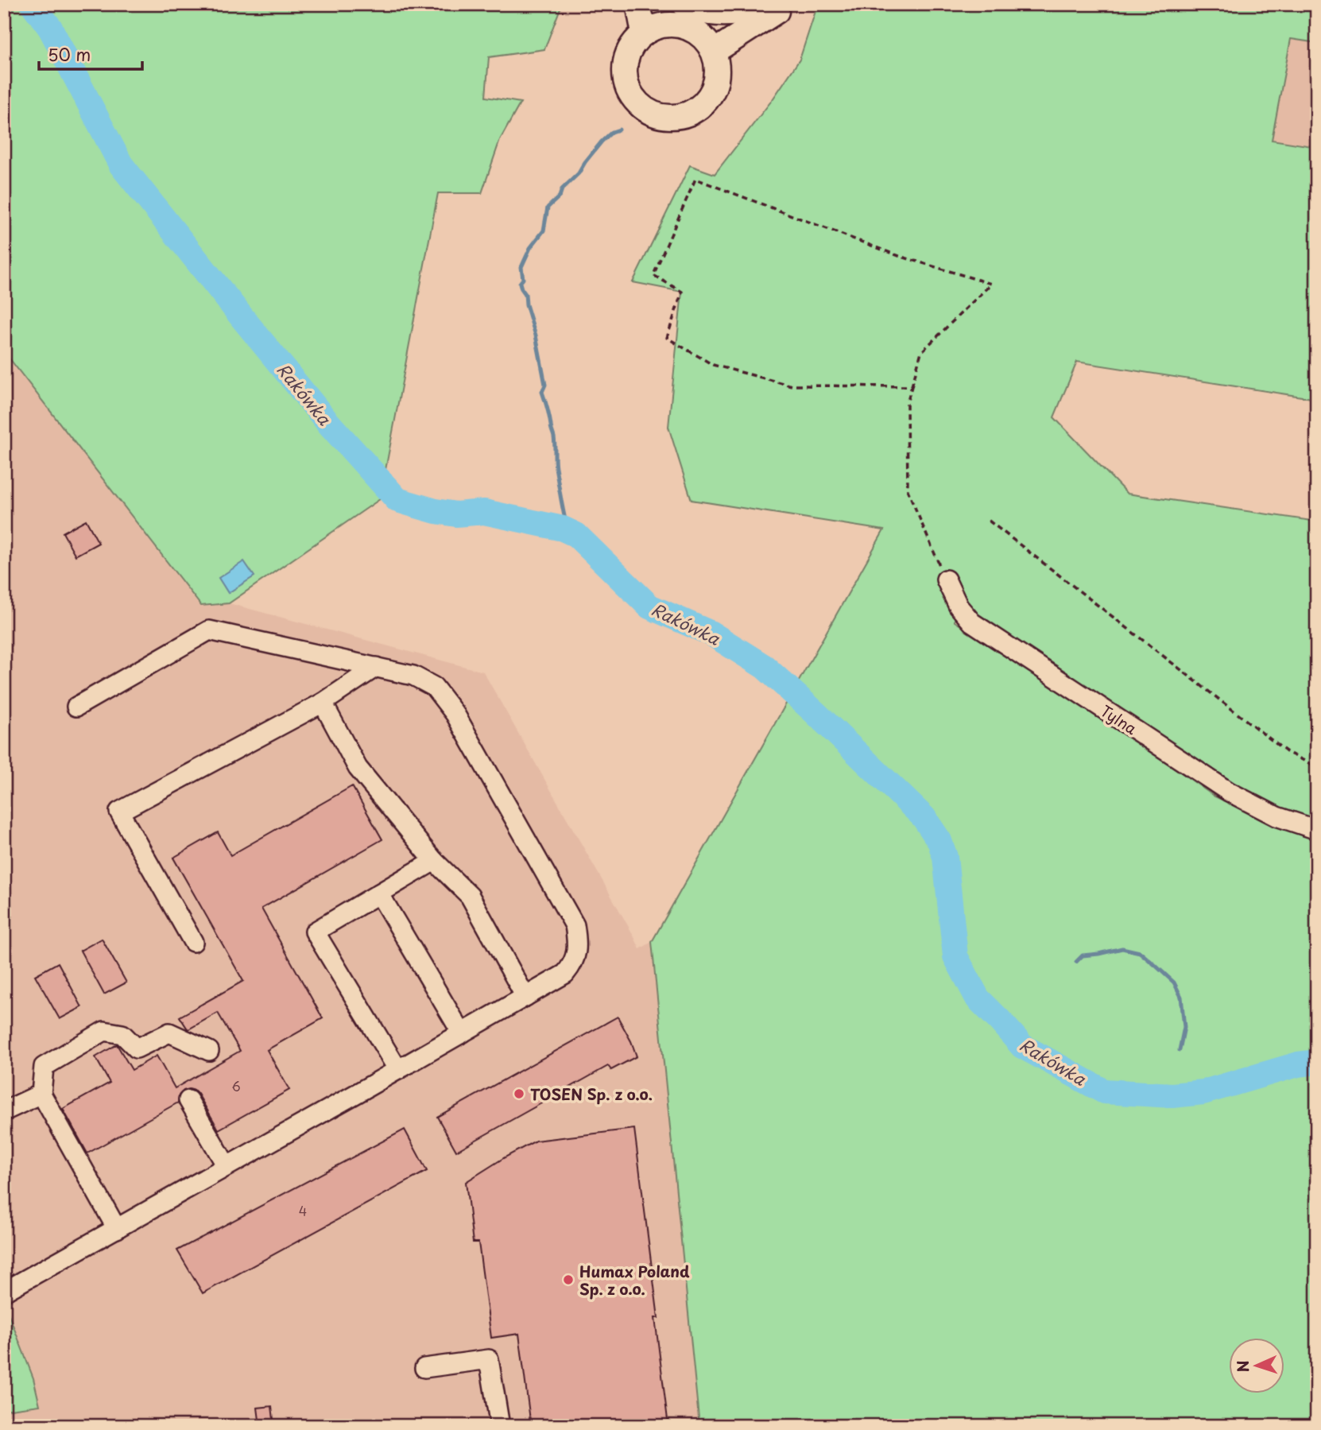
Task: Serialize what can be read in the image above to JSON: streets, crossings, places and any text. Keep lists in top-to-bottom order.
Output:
{
  "streets": {
    "street": ["Tylna"]
  },
  "water": ["Rakówka"],
  "places": ["TOSEN Sp. z o.o.", "Humax Poland Sp. z o.o."],
  "house_numbers": ["6", "4"],
  "scale_bar": "50 m",
  "north": "left"
}
